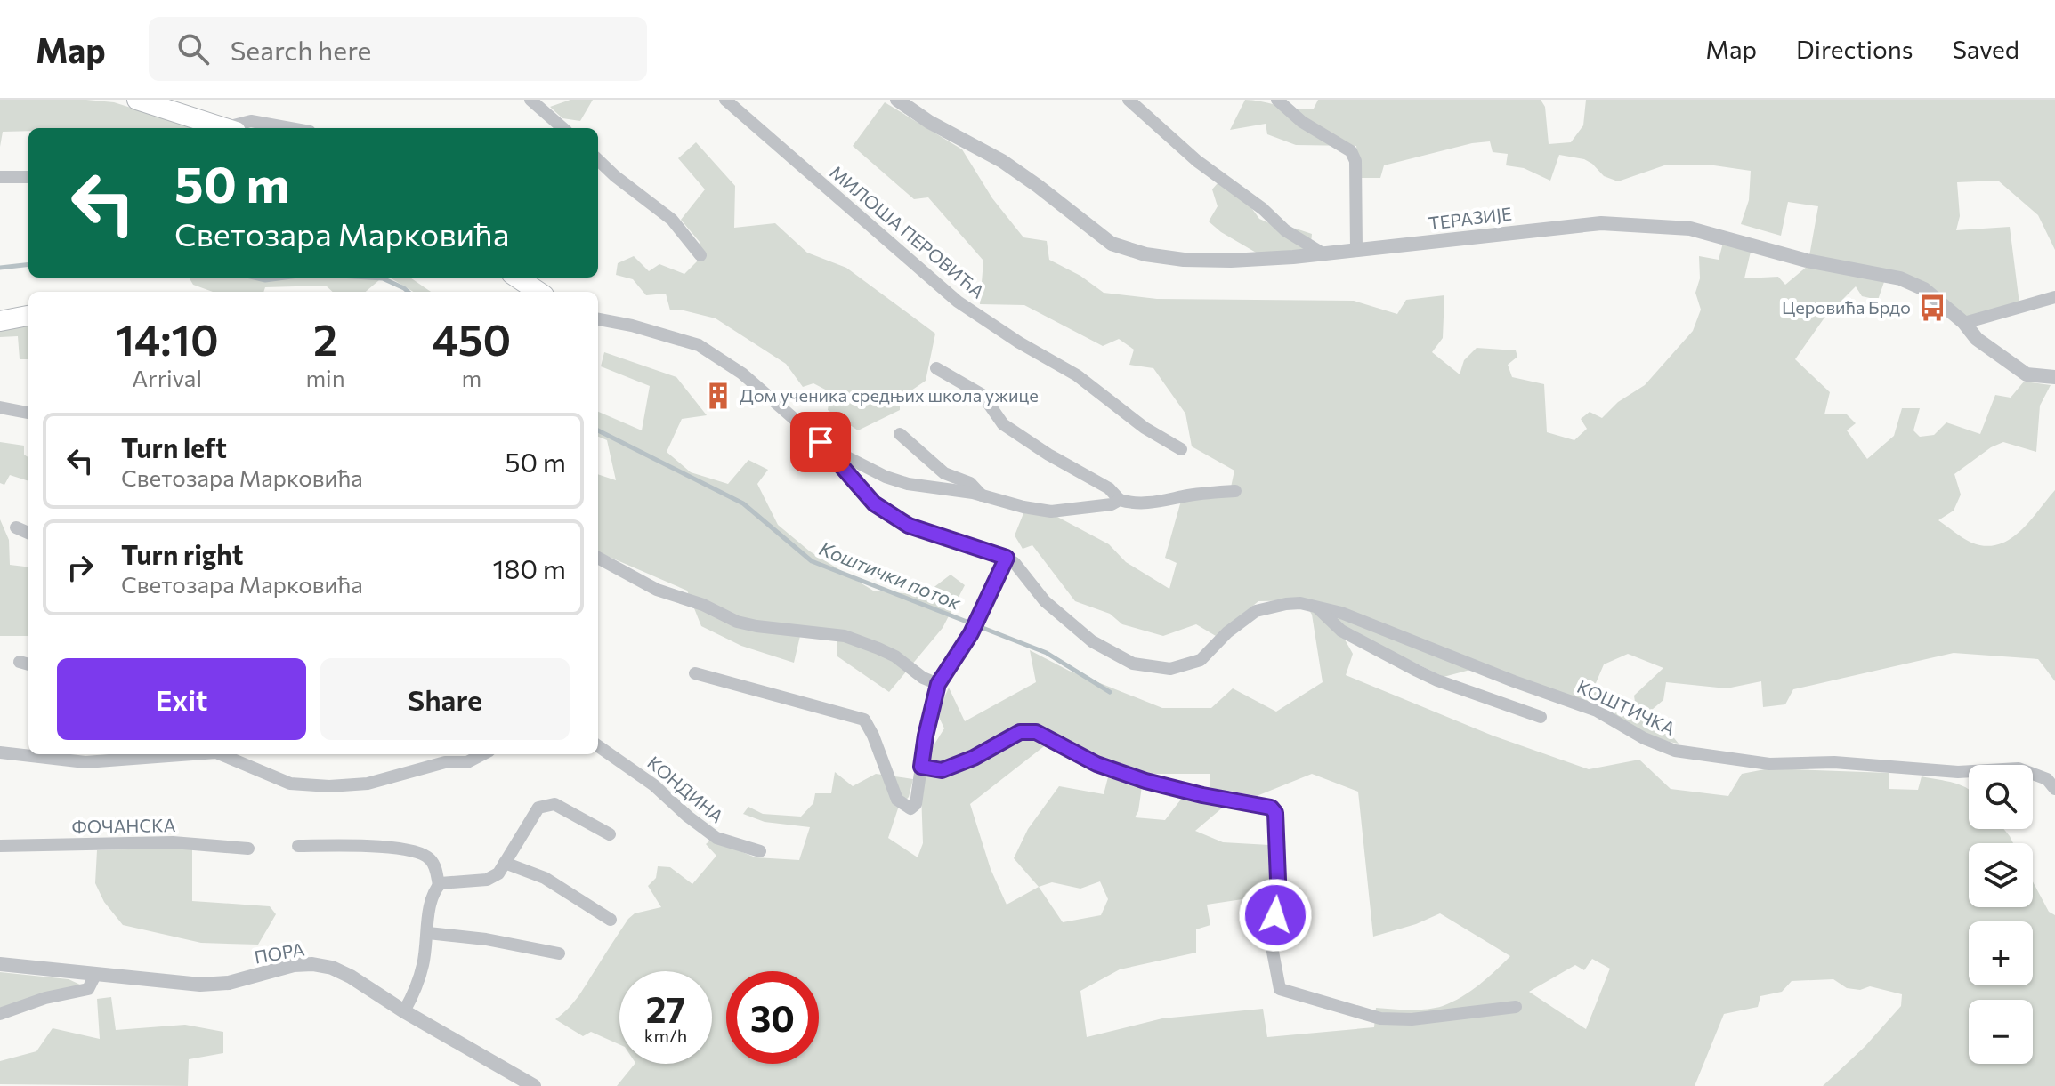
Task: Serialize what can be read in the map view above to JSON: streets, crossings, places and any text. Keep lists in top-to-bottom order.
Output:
{
  "streets": {
    "street": [
      "ТЕРАЗИЈЕ",
      "МИЛОША ПЕРОВИЋА",
      "КОШТИЧКА",
      "КОНДИНА",
      "ФОЧАНСКА",
      "ПОРА"
    ]
  },
  "water": ["Коштички поток"],
  "places": {
    "bus stop": ["Церовића Брдо"],
    "building": ["Дом ученика средњих школа ужице"]
  },
  "page": {
    "header": "Map",
    "search": "Search here",
    "nav": ["Map", "Directions", "Saved"],
    "turn": ["50 m", "Светозара Марковића"],
    "eta": [
      "14:10",
      "Arrival",
      "2",
      "min",
      "450",
      "m"
    ],
    "list": [
      {
        "name": "Turn left",
        "note": "Светозара Марковића",
        "value": "50 m"
      },
      {
        "name": "Turn right",
        "note": "Светозара Марковића",
        "value": "180 m"
      }
    ],
    "buttons": ["Exit", "Share"],
    "map_buttons": ["+", "−"],
    "speed": "27 km/h",
    "limit": "30"
  }
}
